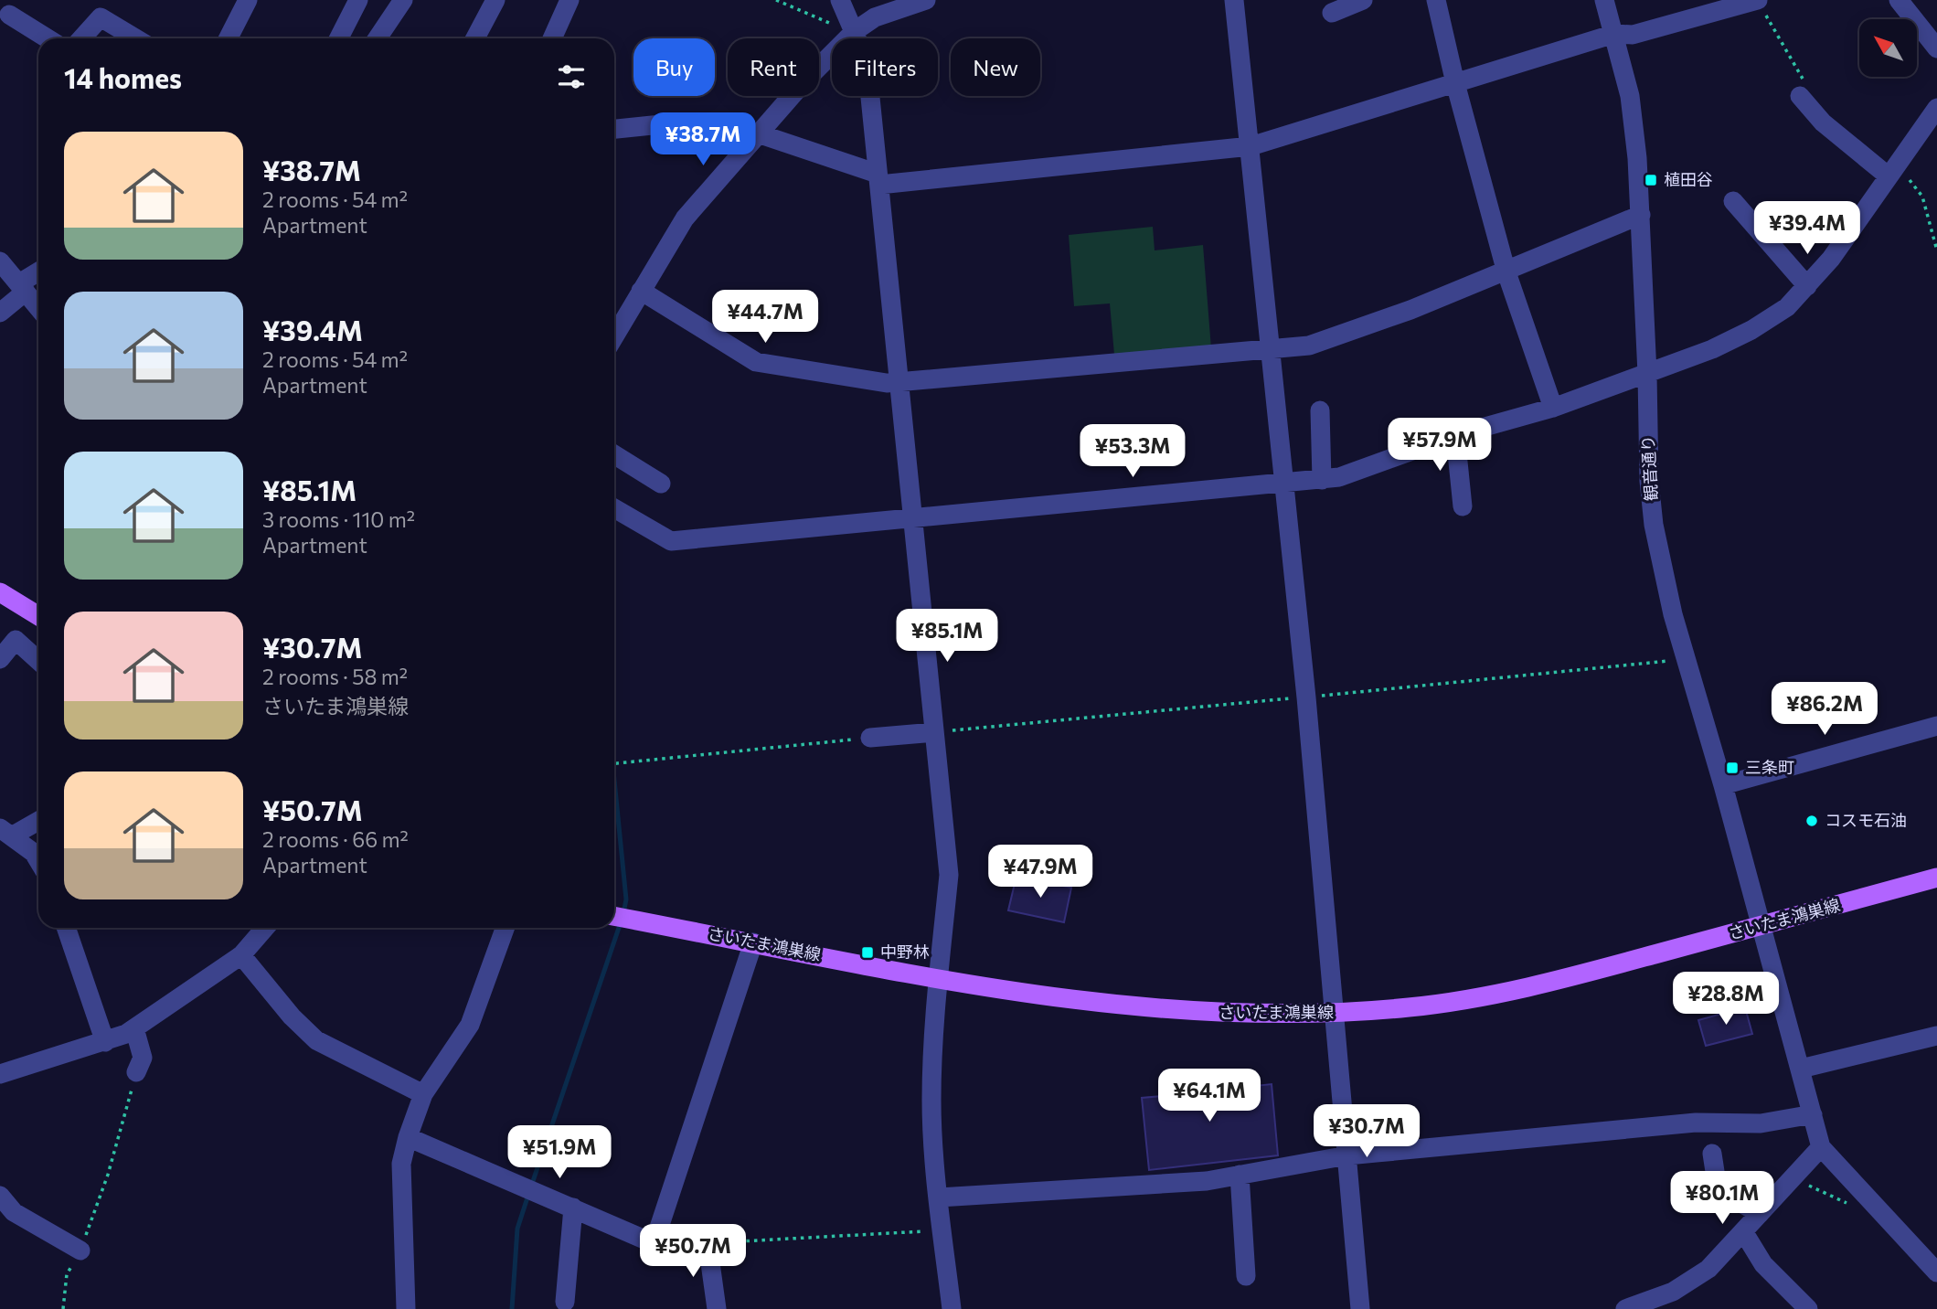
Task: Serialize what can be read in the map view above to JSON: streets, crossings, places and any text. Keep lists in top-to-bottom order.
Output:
{
  "streets": {
    "main road": ["さいたま鴻巣線"],
    "street": ["観音通り"]
  },
  "crossings": [
    ["観音通り", "さいたま鴻巣線"]
  ],
  "places": {
    "transit": ["植田谷", "三条町", "中野林"],
    "other": ["コスモ石油"]
  },
  "north": "top left",
  "page": {
    "chip": [
      "Buy",
      "Rent",
      "Filters",
      "New"
    ],
    "heading": "14 homes",
    "price": [
      "¥38.7M",
      "¥39.4M",
      "¥44.7M",
      "¥57.9M",
      "¥53.3M",
      "¥85.1M",
      "¥86.2M",
      "¥47.9M",
      "¥28.8M",
      "¥64.1M",
      "¥30.7M",
      "¥51.9M",
      "¥80.1M",
      "¥50.7M"
    ],
    "list": [
      {
        "name": "¥38.7M",
        "note": "2 rooms · 54 m² · Apartment"
      },
      {
        "name": "¥39.4M",
        "note": "2 rooms · 54 m² · Apartment"
      },
      {
        "name": "¥85.1M",
        "note": "3 rooms · 110 m² · Apartment"
      },
      {
        "name": "¥30.7M",
        "note": "2 rooms · 58 m² · さいたま鴻巣線"
      },
      {
        "name": "¥50.7M",
        "note": "2 rooms · 66 m² · Apartment"
      }
    ]
  }
}
